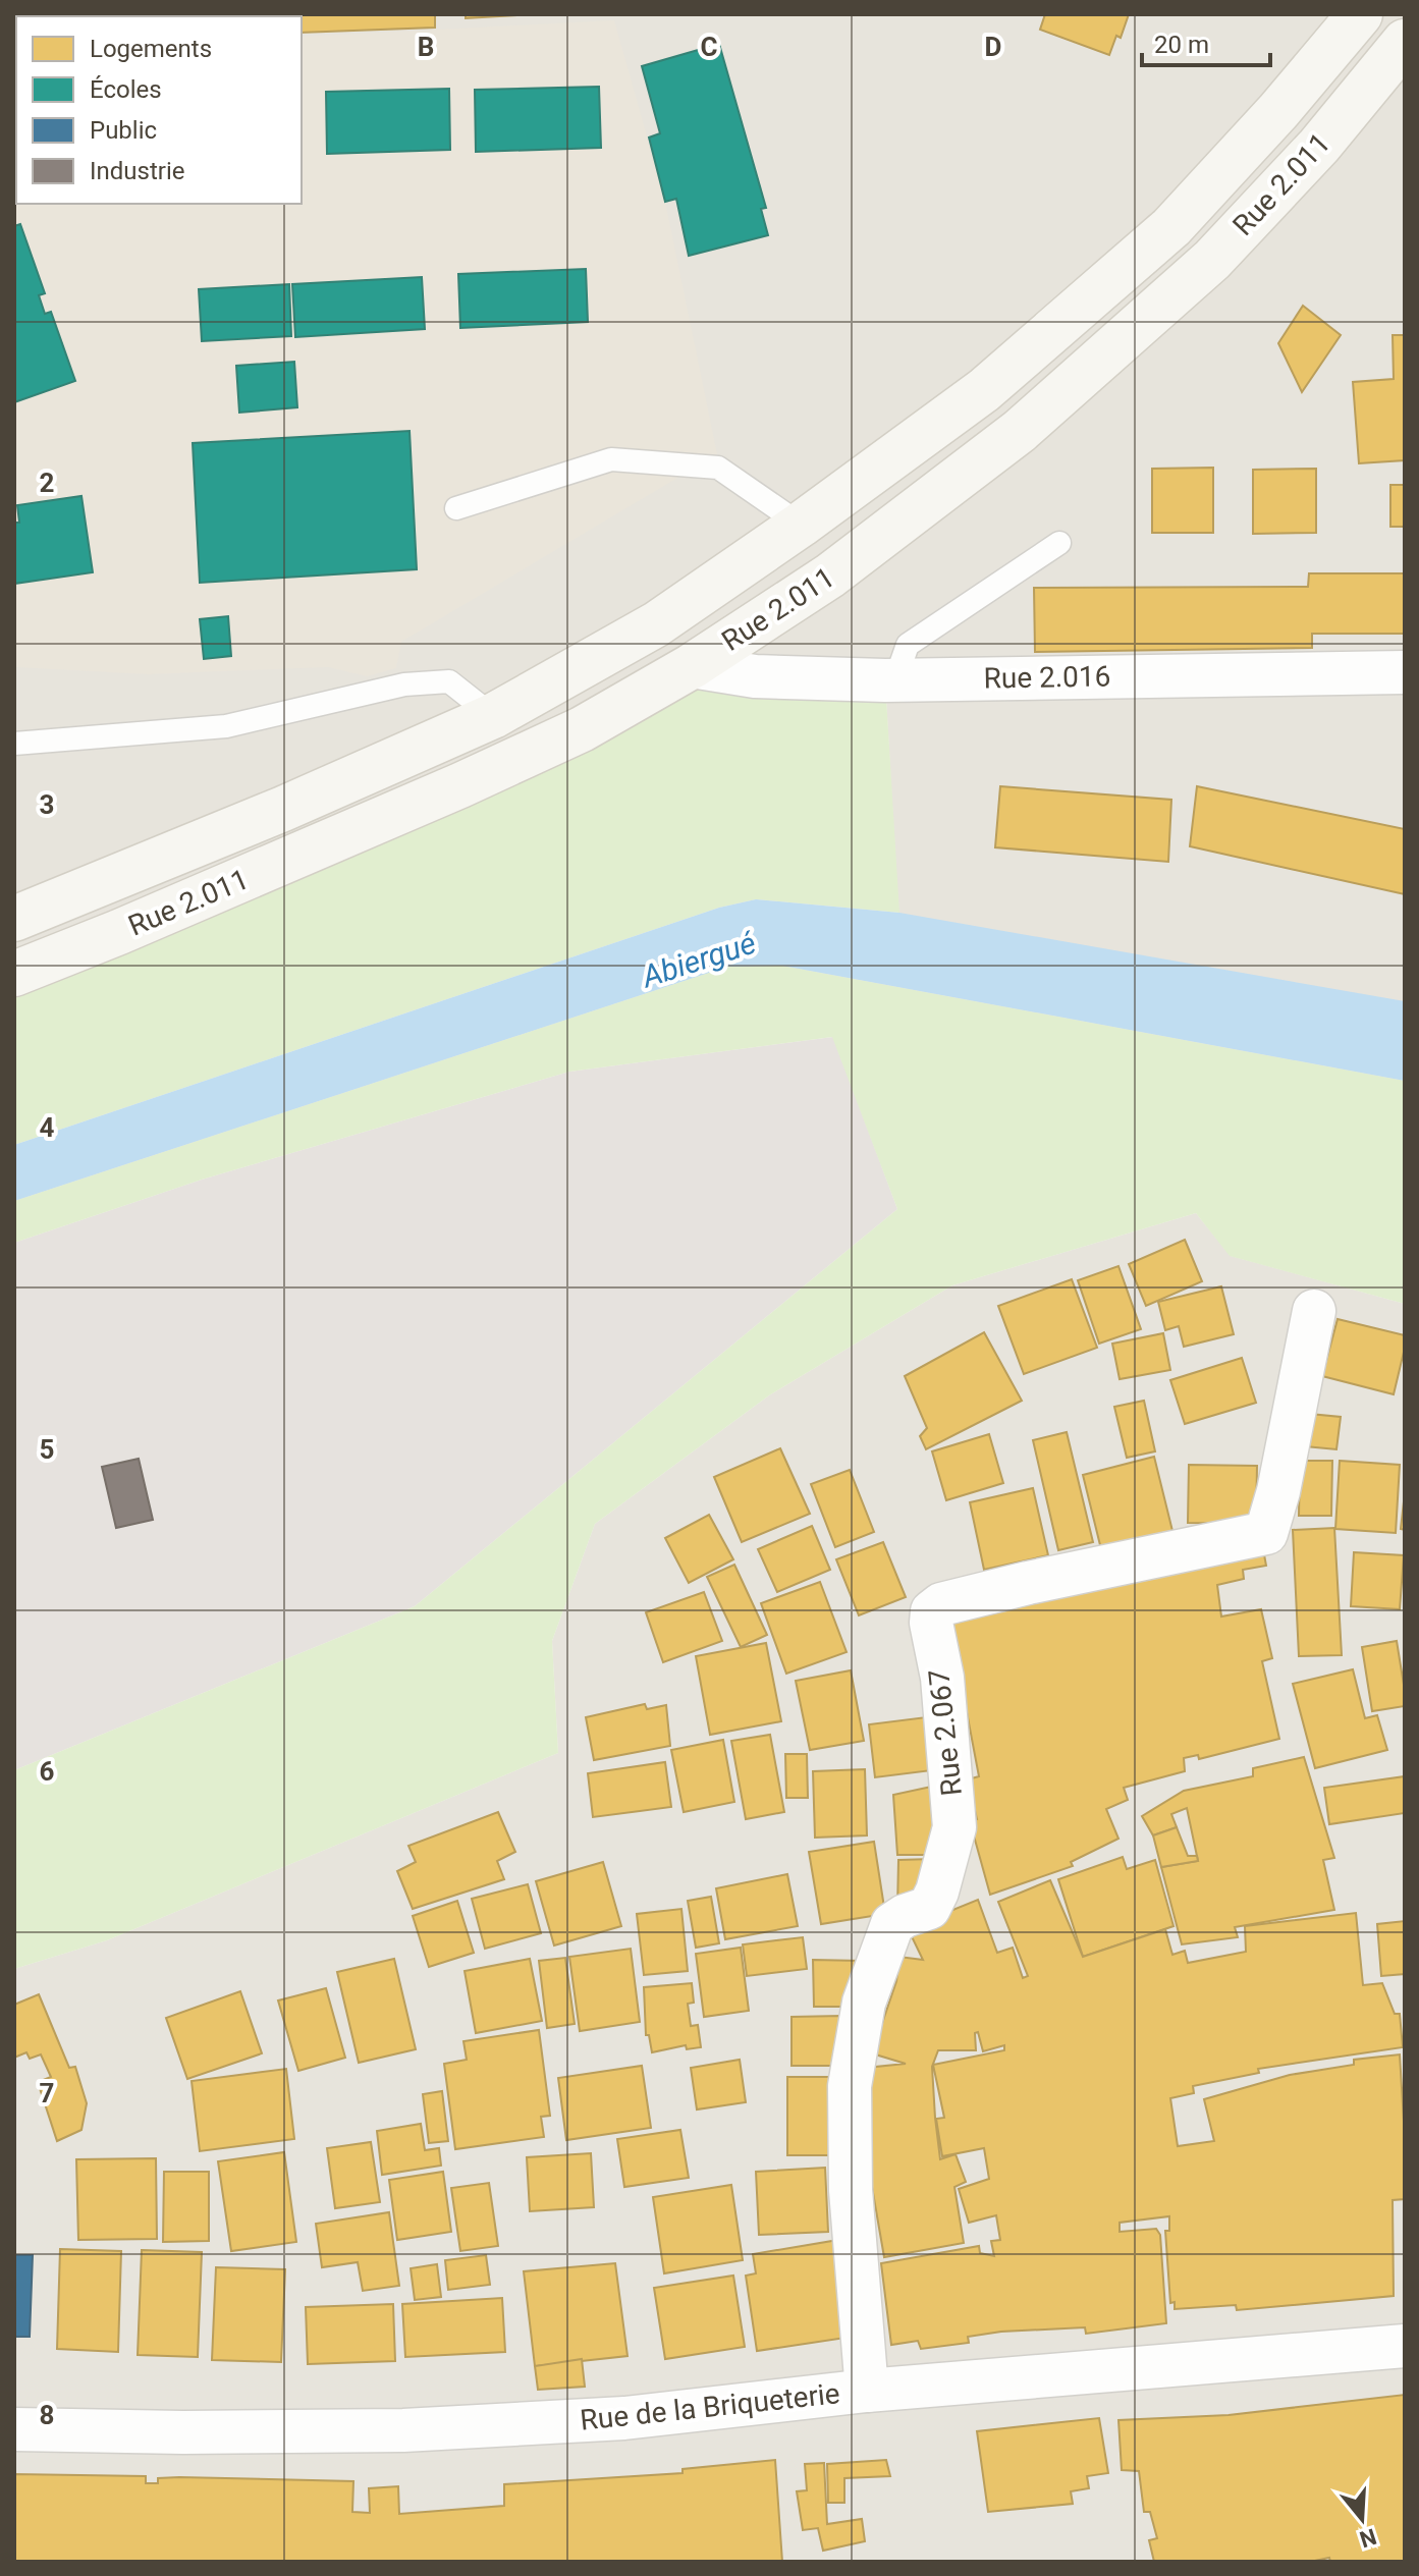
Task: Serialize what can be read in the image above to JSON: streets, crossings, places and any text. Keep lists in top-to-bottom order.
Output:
{
  "streets": {
    "street": [
      "Rue 2.011",
      "Rue 2.016",
      "Rue 2.067",
      "Rue de la Briqueterie"
    ]
  },
  "crossings": [
    ["Rue 2.011", "Rue 2.016"],
    ["Rue 2.067", "Rue de la Briqueterie"]
  ],
  "water": ["Abiergué"],
  "legend": [
    "Logements",
    "Écoles",
    "Public",
    "Industrie"
  ],
  "scale_bar": "20 m",
  "north": "bottom",
  "grid": {
    "columns": ["B", "C", "D"],
    "rows": [
      "2",
      "3",
      "4",
      "5",
      "6",
      "7",
      "8"
    ]
  }
}
